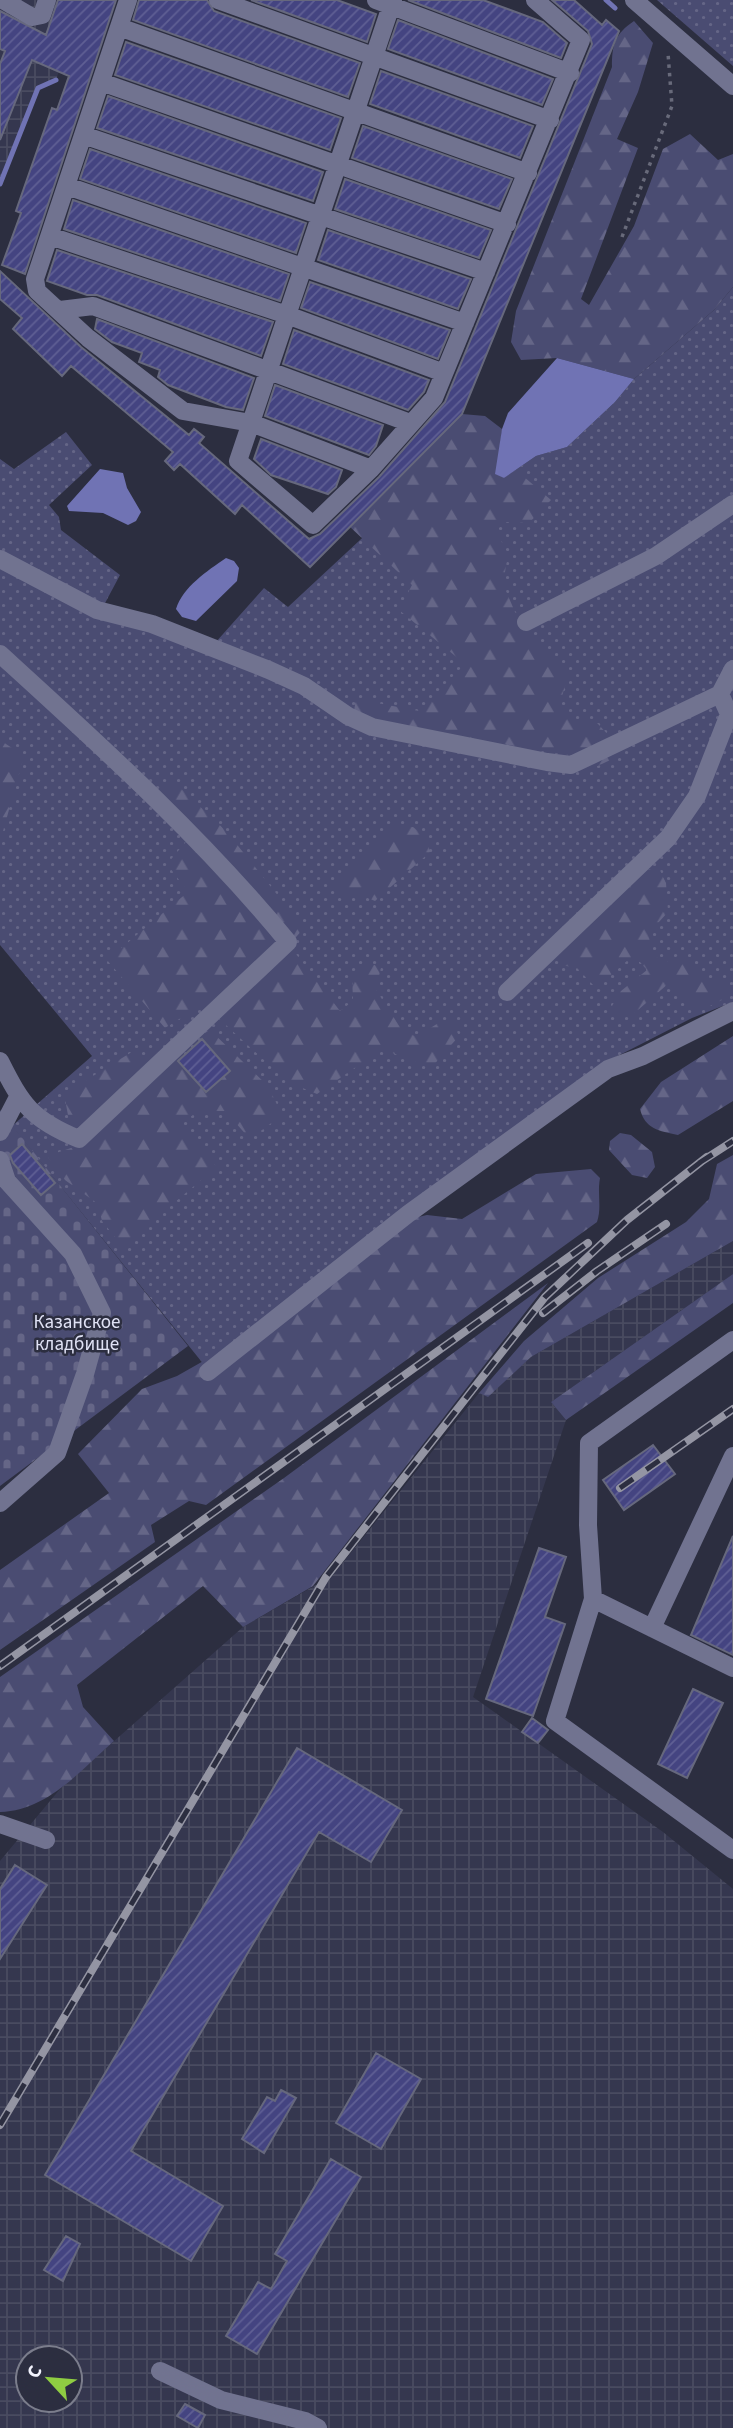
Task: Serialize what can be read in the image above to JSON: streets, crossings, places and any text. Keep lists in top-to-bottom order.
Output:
{
  "parks": ["Казанское кладбище"],
  "north": "top left"
}
